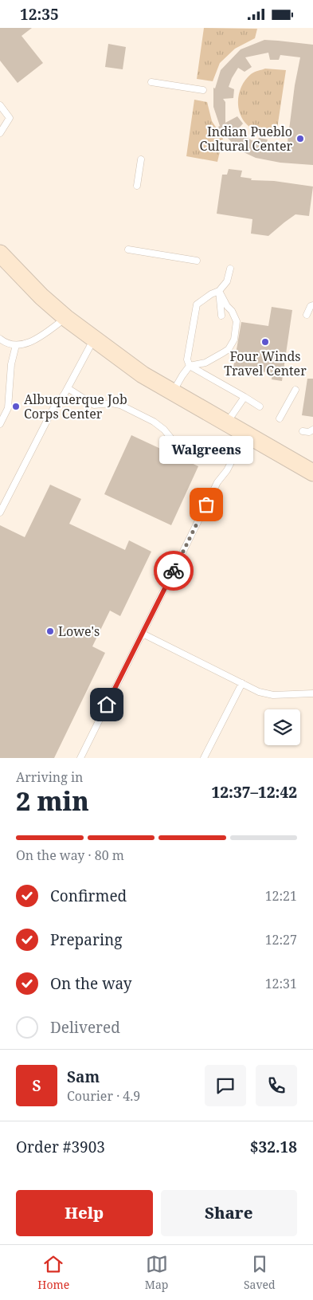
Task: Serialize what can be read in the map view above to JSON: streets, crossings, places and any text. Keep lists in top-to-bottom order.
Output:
{
  "places": [
    "Indian Pueblo Cultural Center",
    "Four Winds Travel Center",
    "Albuquerque Job Corps Center",
    "Walgreens",
    "Lowe's"
  ],
  "page": {
    "status": "12:35",
    "bubble": "Walgreens",
    "heading": ["2 min", "Arriving in", "12:37–12:42"],
    "panel": [
      "Sam",
      "Courier · 4.9",
      "Order #3903",
      "$32.18"
    ],
    "bar": "On the way · 80 m",
    "list": [
      ["Confirmed", "12:21"],
      ["Preparing", "12:27"],
      ["On the way", "12:31"],
      "Delivered"
    ],
    "round": "S",
    "buttons": ["Help", "Share"],
    "tabs": ["Home", "Map", "Saved"]
  }
}
